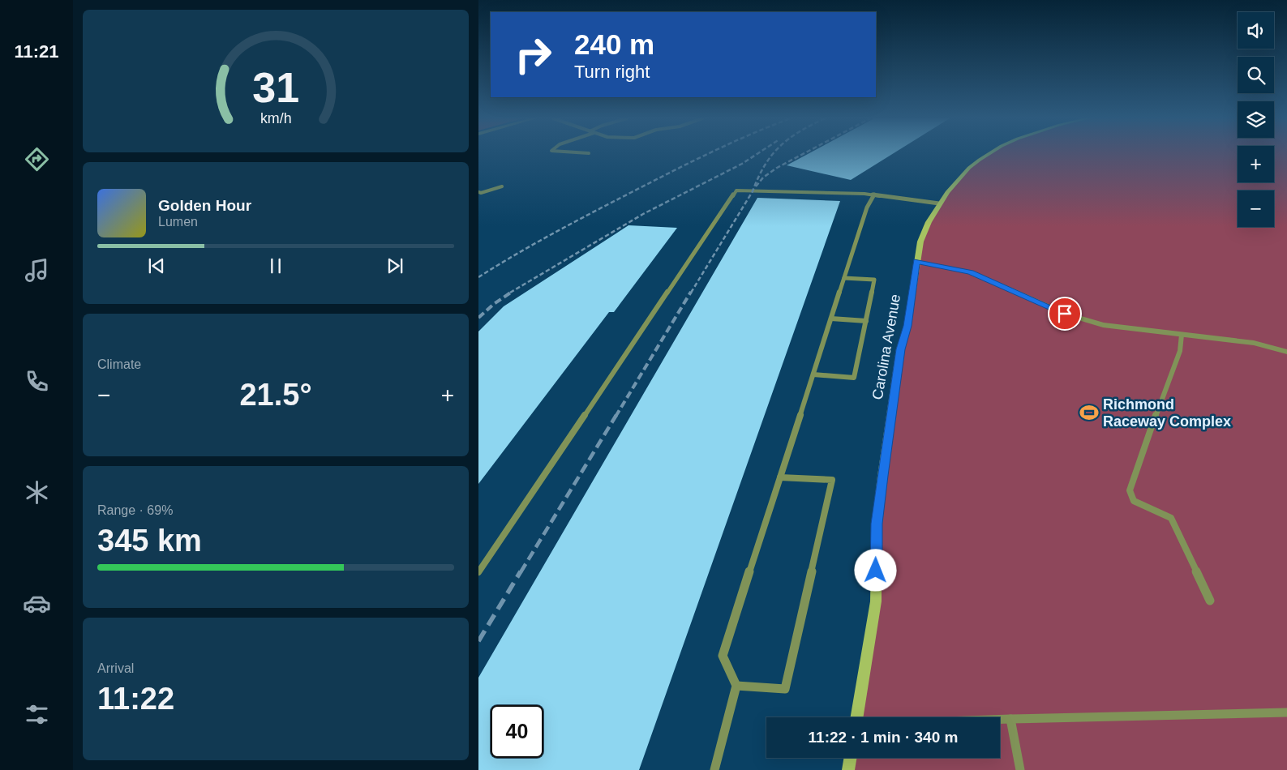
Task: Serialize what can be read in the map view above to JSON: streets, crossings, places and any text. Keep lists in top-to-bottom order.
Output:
{
  "streets": {
    "street": ["Carolina Avenue"]
  },
  "places": {
    "sports": ["Richmond Raceway Complex"]
  },
  "page": {
    "tabs": "11:21",
    "map_buttons": ["+", "−"],
    "turn": ["240 m", "Turn right"],
    "song": ["Golden Hour", "Lumen"],
    "tile": [
      "Climate",
      ["Range · 69%", "345 km"],
      ["Arrival", "11:22"]
    ],
    "heat": ["−", "21.5°", "+"],
    "limit": "40",
    "trip": "11:22 · 1 min · 340 m",
    "gauge": ["31", "km/h"]
  }
}
